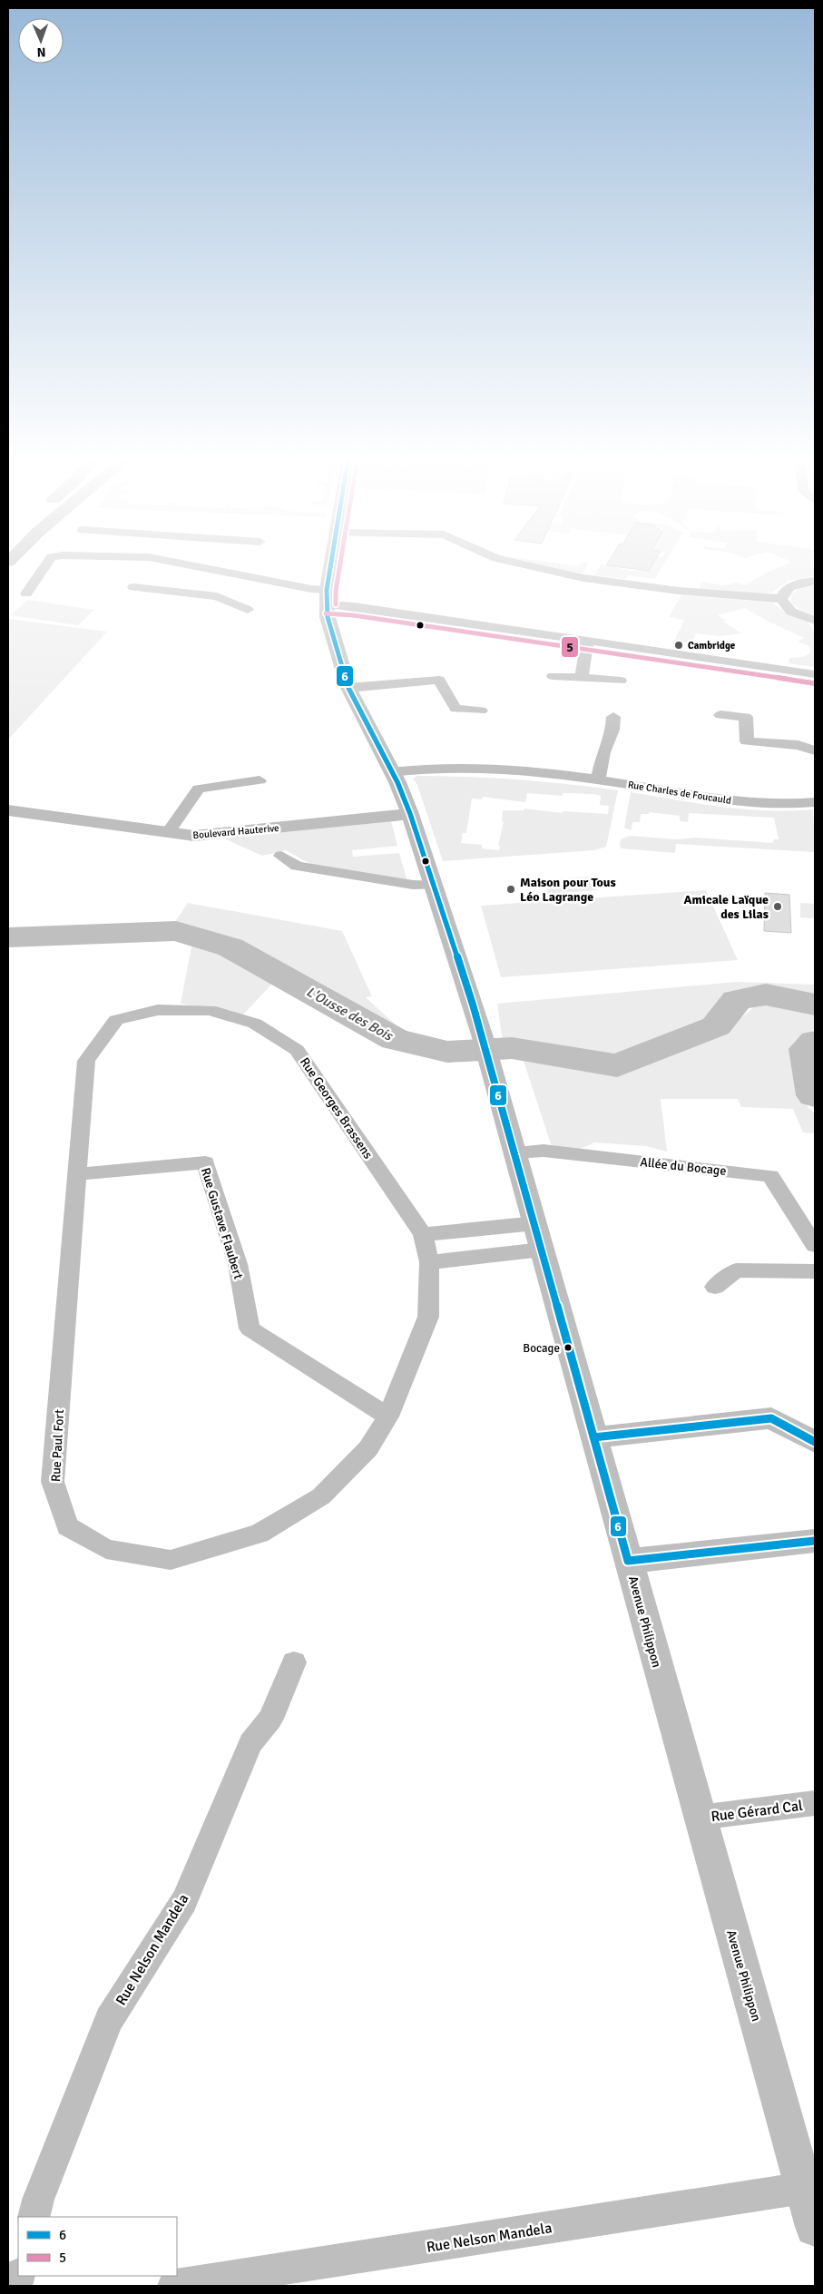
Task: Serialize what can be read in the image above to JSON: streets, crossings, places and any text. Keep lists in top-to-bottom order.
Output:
{
  "streets": {
    "street": [
      "Rue Charles de Foucauld",
      "Boulevard Hauterive",
      "Rue Georges Brassens",
      "Allée du Bocage",
      "Rue Gustave Flaubert",
      "Rue Paul Fort",
      "Avenue Philippon",
      "Rue Gérard Cal",
      "Rue Nelson Mandela"
    ]
  },
  "crossings": [
    ["Rue Charles de Foucauld", "Avenue Philippon"],
    ["Boulevard Hauterive", "Avenue Philippon"],
    ["Rue Georges Brassens", "Rue Gustave Flaubert"],
    ["Rue Georges Brassens", "Rue Paul Fort"],
    ["Allée du Bocage", "Avenue Philippon"],
    ["Rue Gustave Flaubert", "Rue Paul Fort"],
    ["Avenue Philippon", "Rue Gérard Cal"],
    ["Avenue Philippon", "Rue Nelson Mandela"]
  ],
  "water": ["L'Ousse des Bois"],
  "places": [
    "Cambridge",
    "Maison pour Tous Léo Lagrange",
    "Amicale Laïque des Lilas",
    "Bocage"
  ],
  "lines": ["transit line 6", "transit line 5"],
  "legend": ["6", "5"],
  "north": "bottom"
}
